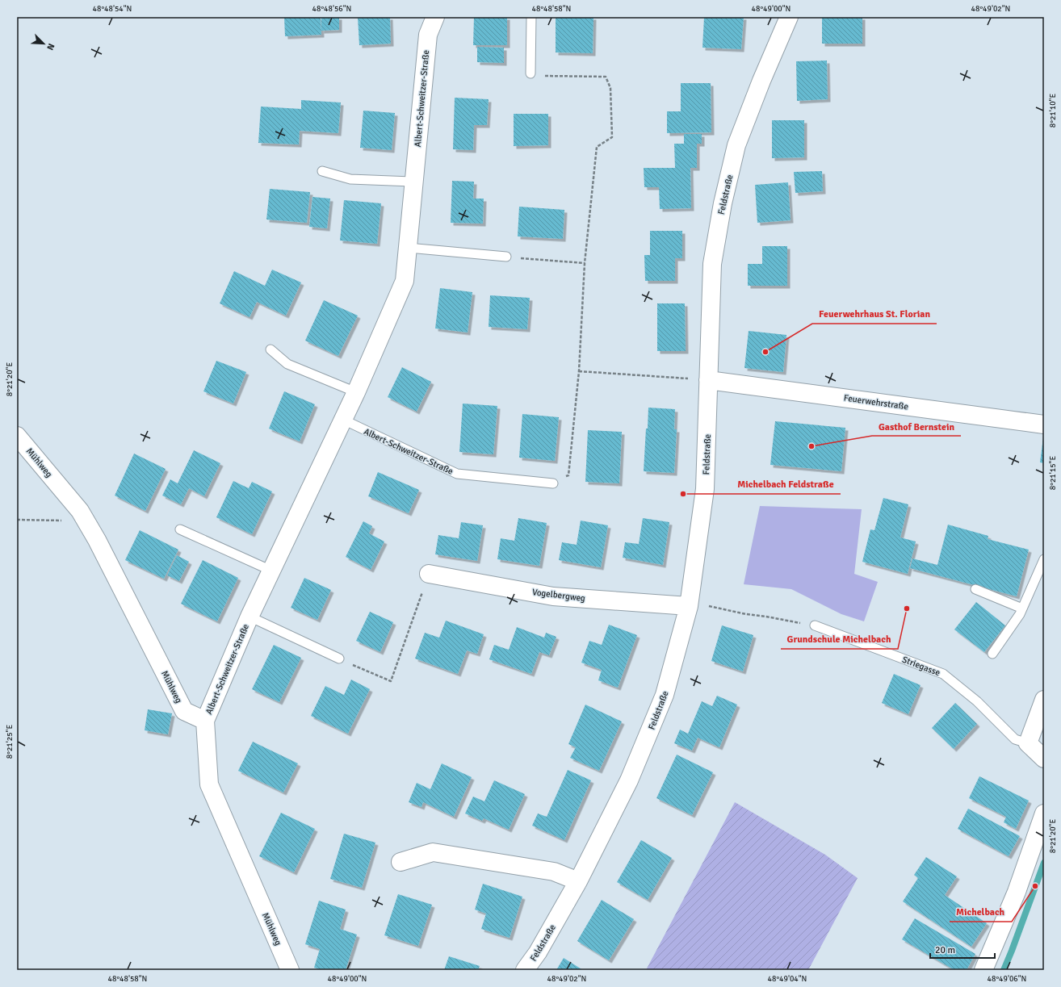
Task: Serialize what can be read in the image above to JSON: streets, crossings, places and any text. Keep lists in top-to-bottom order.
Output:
{
  "streets": {
    "street": [
      "Albert-Schweitzer-Straße",
      "Feldstraße",
      "Feuerwehrstraße",
      "Mühlweg",
      "Vogelbergweg"
    ],
    "lane": ["Striegasse"]
  },
  "crossings": [
    ["Albert-Schweitzer-Straße", "Mühlweg"],
    ["Feldstraße", "Feuerwehrstraße"],
    ["Feldstraße", "Vogelbergweg"]
  ],
  "places": [
    "Feuerwehrhaus St. Florian",
    "Gasthof Bernstein",
    "Michelbach Feldstraße",
    "Grundschule Michelbach",
    "Michelbach"
  ],
  "scale_bar": "20 m",
  "north": "bottom right",
  "coordinates": [
    "48°48'54\"N",
    "48°48'56\"N",
    "48°48'58\"N",
    "48°49'00\"N",
    "48°49'02\"N",
    "8°21'10\"E",
    "8°21'20\"E",
    "8°21'15\"E",
    "8°21'25\"E",
    "48°49'04\"N",
    "48°49'06\"N"
  ]
}
